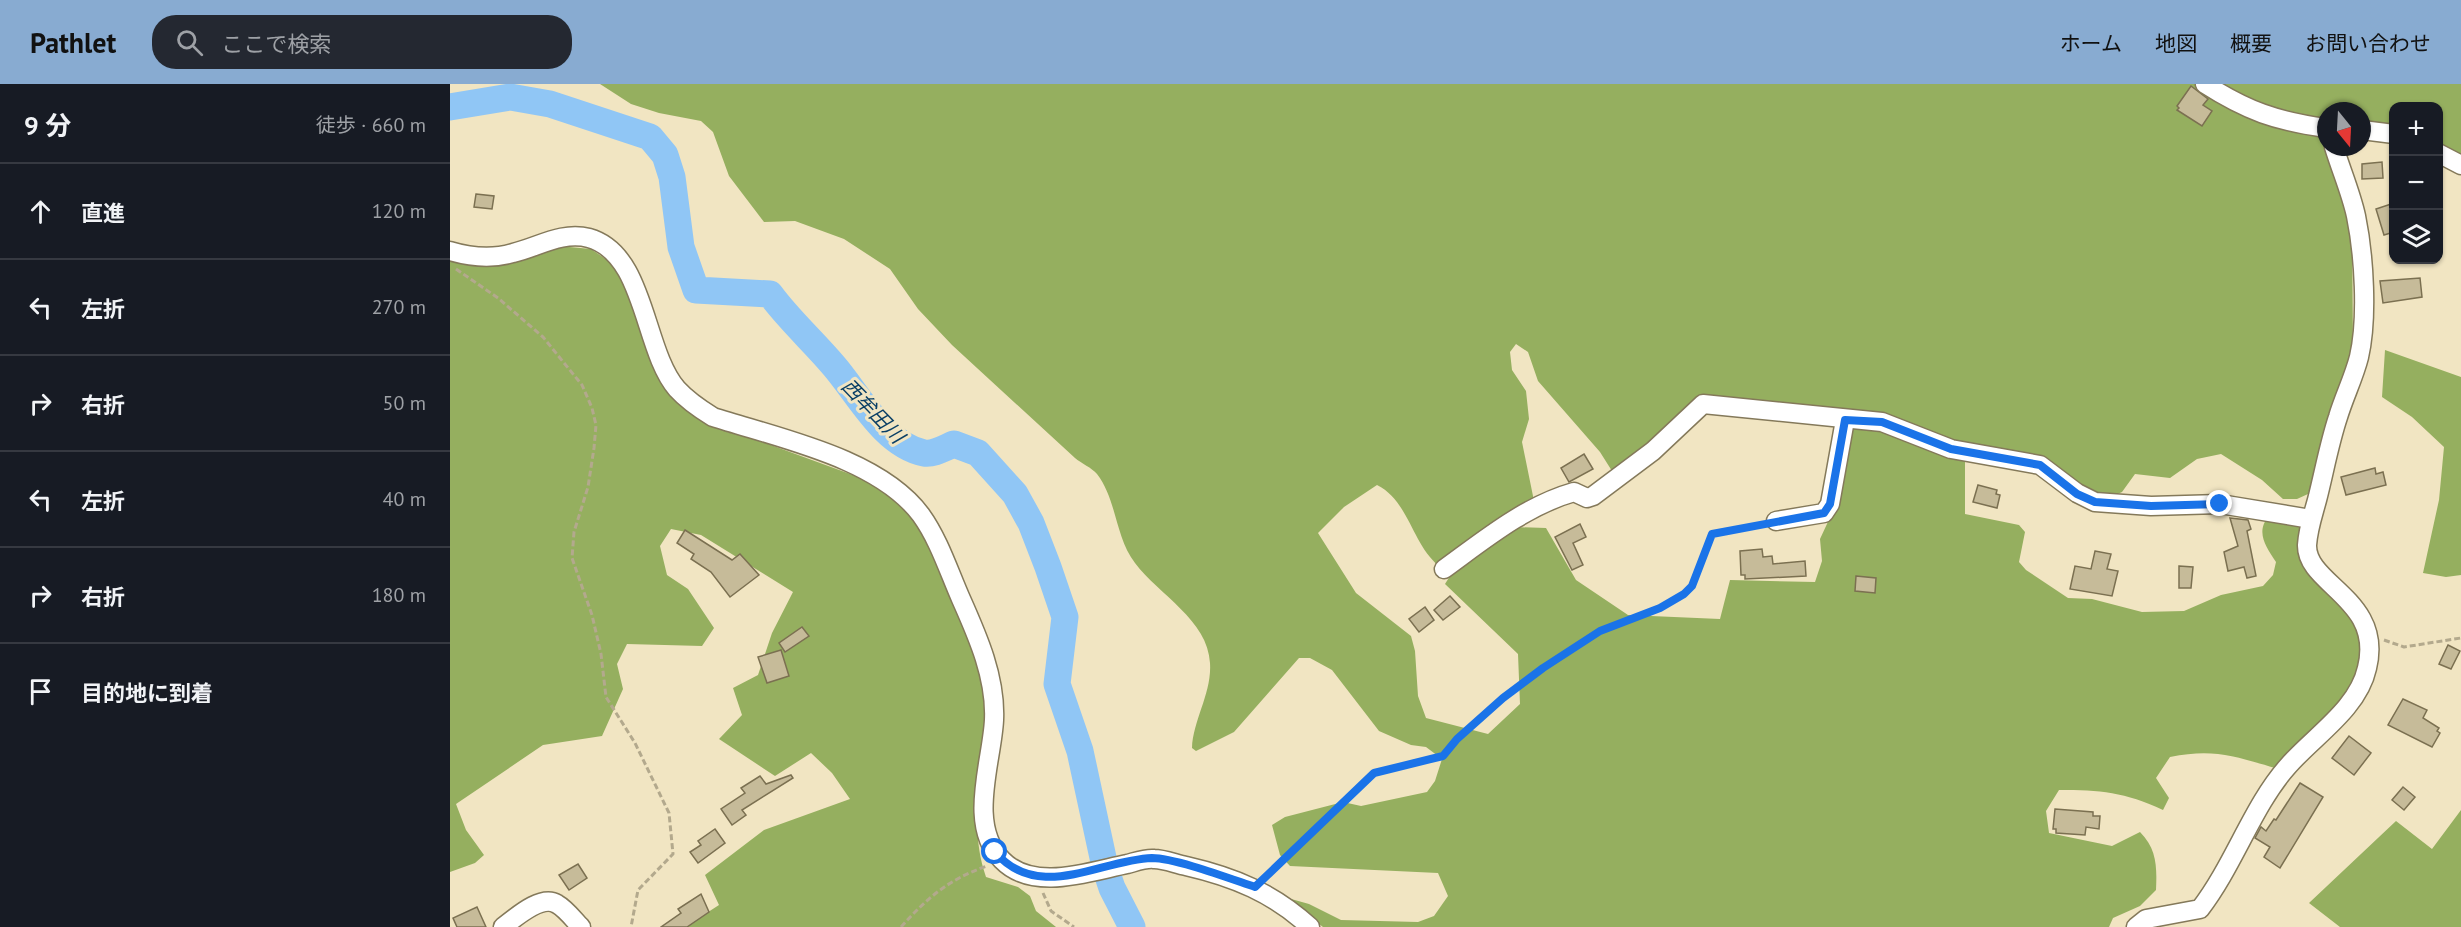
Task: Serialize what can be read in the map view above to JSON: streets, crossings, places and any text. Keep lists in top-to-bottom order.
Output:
{
  "water": ["西牟田川"],
  "north": "bottom",
  "page": {
    "header": "Pathlet",
    "search": "ここで検索",
    "nav": [
      "ホーム",
      "地図",
      "概要",
      "お問い合わせ"
    ],
    "heading": ["9 分", "徒歩 · 660 m"],
    "map_buttons": ["+", "−"],
    "list": [
      ["直進", "120 m"],
      ["左折", "270 m"],
      ["右折", "50 m"],
      ["左折", "40 m"],
      ["右折", "180 m"],
      "目的地に到着"
    ]
  }
}
